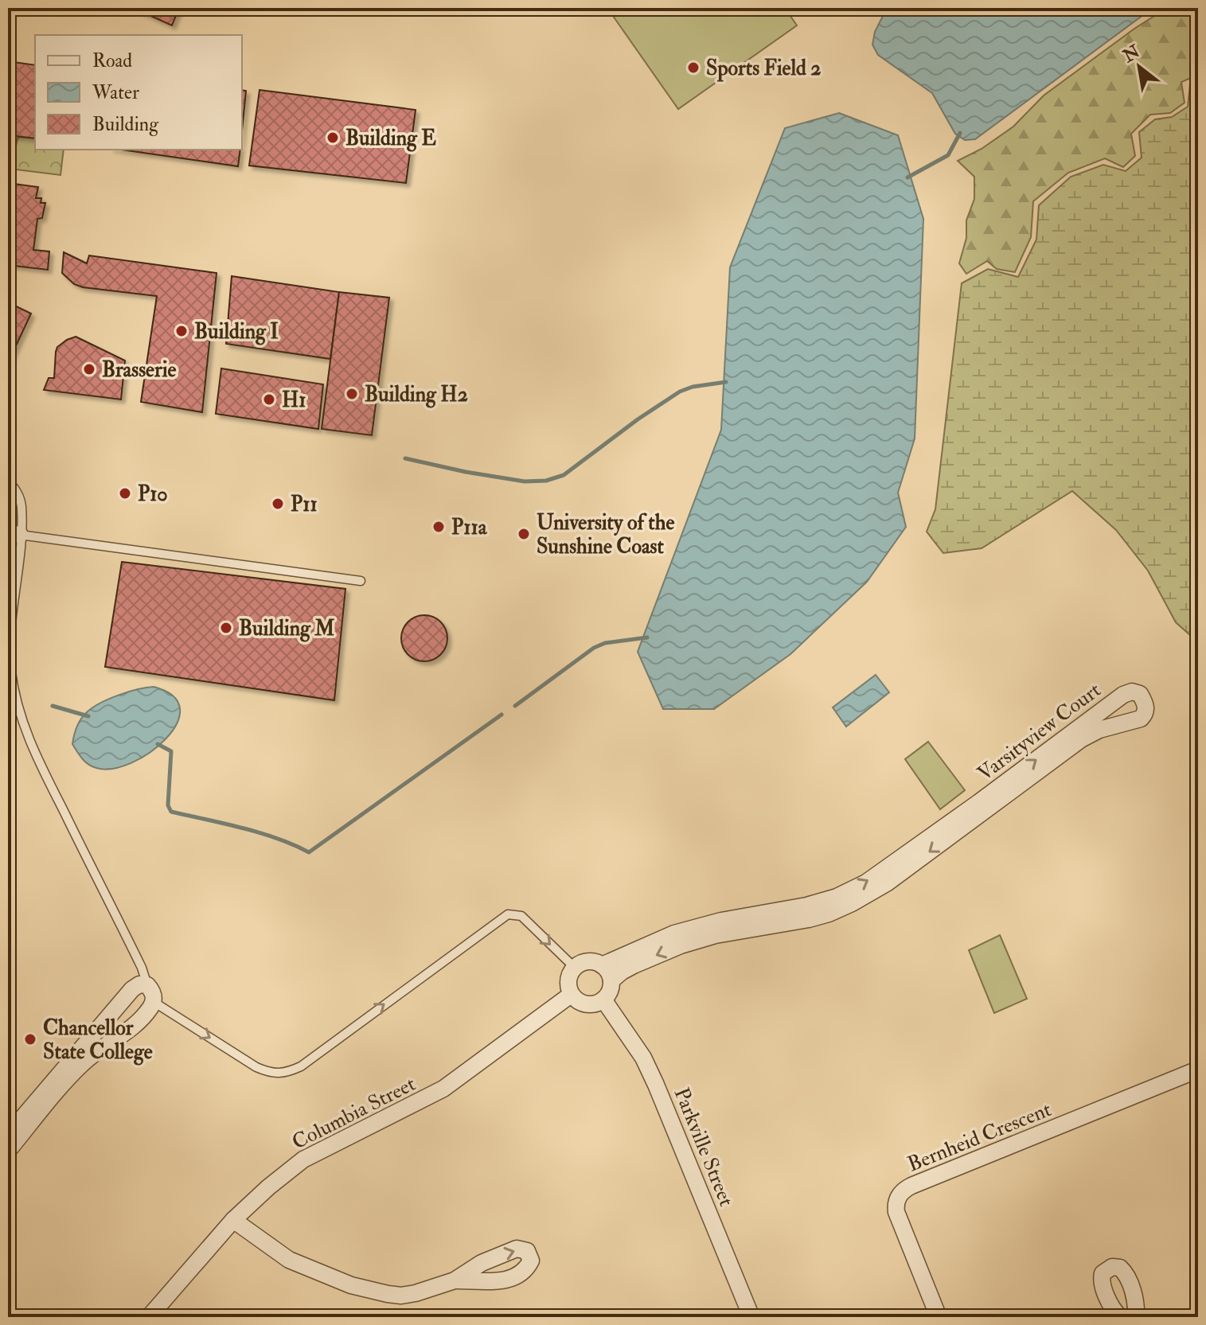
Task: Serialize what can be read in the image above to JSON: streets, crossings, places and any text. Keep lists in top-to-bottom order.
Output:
{
  "streets": {
    "street": [
      "Varsityview Court",
      "Columbia Street",
      "Bernheid Crescent",
      "Parkville Street"
    ]
  },
  "crossings": [
    ["Varsityview Court", "Columbia Street"],
    ["Varsityview Court", "Parkville Street"],
    ["Columbia Street", "Parkville Street"]
  ],
  "places": [
    "Sports Field 2",
    "Building E",
    "Building I",
    "Brasserie",
    "Building H2",
    "H1",
    "P10",
    "P11",
    "P11a",
    "University of the Sunshine Coast",
    "Building M",
    "Chancellor State College"
  ],
  "legend": ["Road", "Water", "Building"],
  "north": "top left"
}
